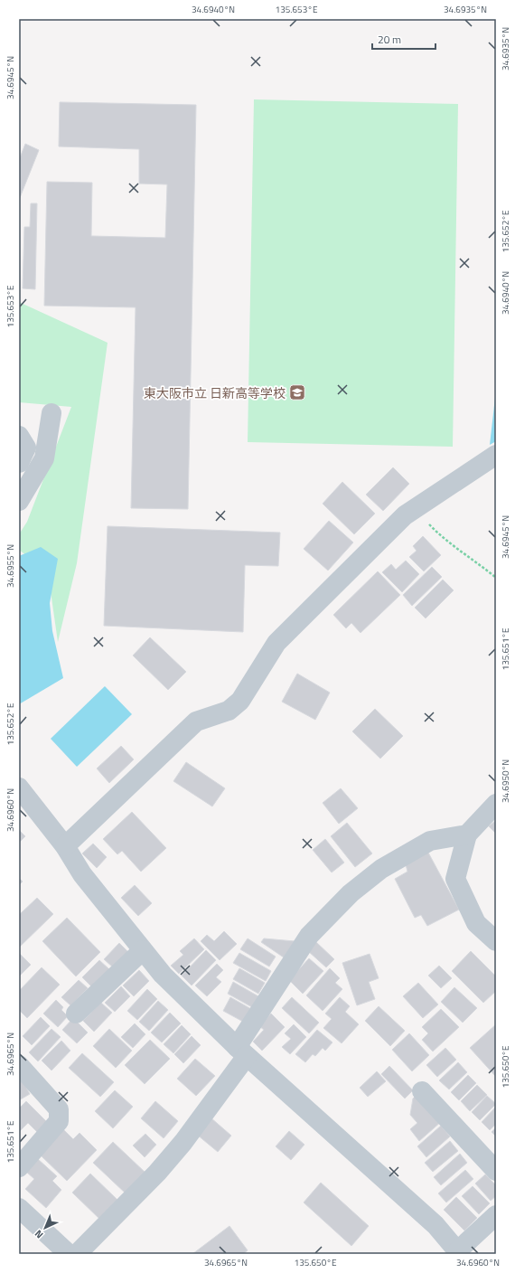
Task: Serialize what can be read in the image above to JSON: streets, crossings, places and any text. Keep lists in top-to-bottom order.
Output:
{
  "places": {
    "school or university": ["東大阪市立 日新高等学校"]
  },
  "scale_bar": "20 m",
  "north": "bottom left",
  "coordinates": [
    "34.6940°N",
    "135.653°E",
    "34.6935°N",
    "34.6945°N",
    "135.652°E",
    "34.6955°N",
    "135.651°E",
    "34.6950°N",
    "34.6960°N",
    "34.6965°N",
    "135.650°E"
  ]
}
